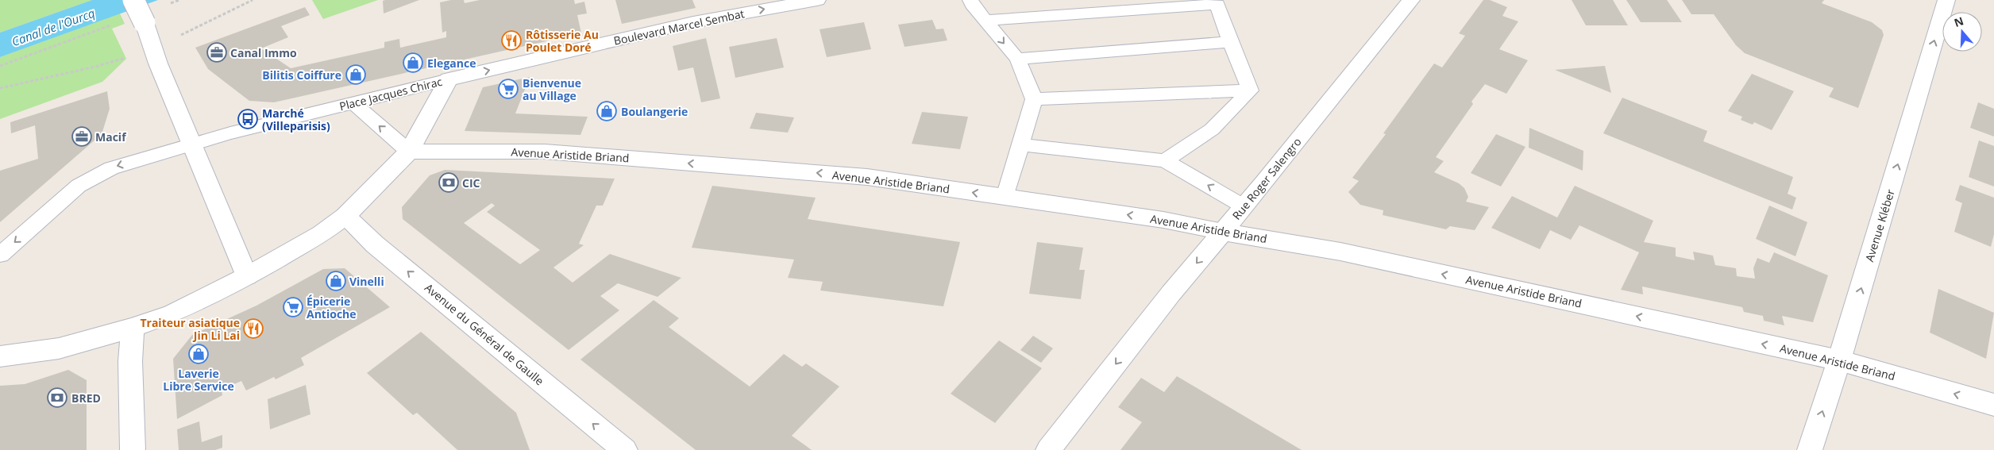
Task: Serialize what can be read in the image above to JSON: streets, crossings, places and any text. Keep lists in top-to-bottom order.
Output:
{
  "streets": {
    "street": [
      "Boulevard Marcel Sembat",
      "Place Jacques Chirac",
      "Avenue Aristide Briand",
      "Rue Roger Salengro",
      "Avenue Kléber",
      "Avenue du Général de Gaulle"
    ]
  },
  "crossings": [
    ["Boulevard Marcel Sembat", "Place Jacques Chirac"],
    ["Place Jacques Chirac", "Avenue Aristide Briand"],
    ["Place Jacques Chirac", "Avenue du Général de Gaulle"],
    ["Avenue Aristide Briand", "Rue Roger Salengro"],
    ["Avenue Aristide Briand", "Avenue Kléber"]
  ],
  "one_way": [
    "Boulevard Marcel Sembat",
    "Avenue Aristide Briand",
    "Rue Roger Salengro",
    "Avenue Kléber",
    "Avenue du Général de Gaulle"
  ],
  "water": ["Canal de l'Ourcq"],
  "places": {
    "restaurant": ["Rôtisserie Au Poulet Doré", "Traiteur asiatique Jin Li Lai"],
    "office": ["Canal Immo", "Macif"],
    "shop": [
      "Elegance",
      "Bilitis Coiffure",
      "Boulangerie",
      "Vinelli",
      "Laverie Libre Service"
    ],
    "supermarket": ["Bienvenue au Village", "Épicerie Antioche"],
    "bus stop": ["Marché (Villeparisis)"],
    "bank": ["CIC", "BRED"]
  },
  "north": "top"
}
